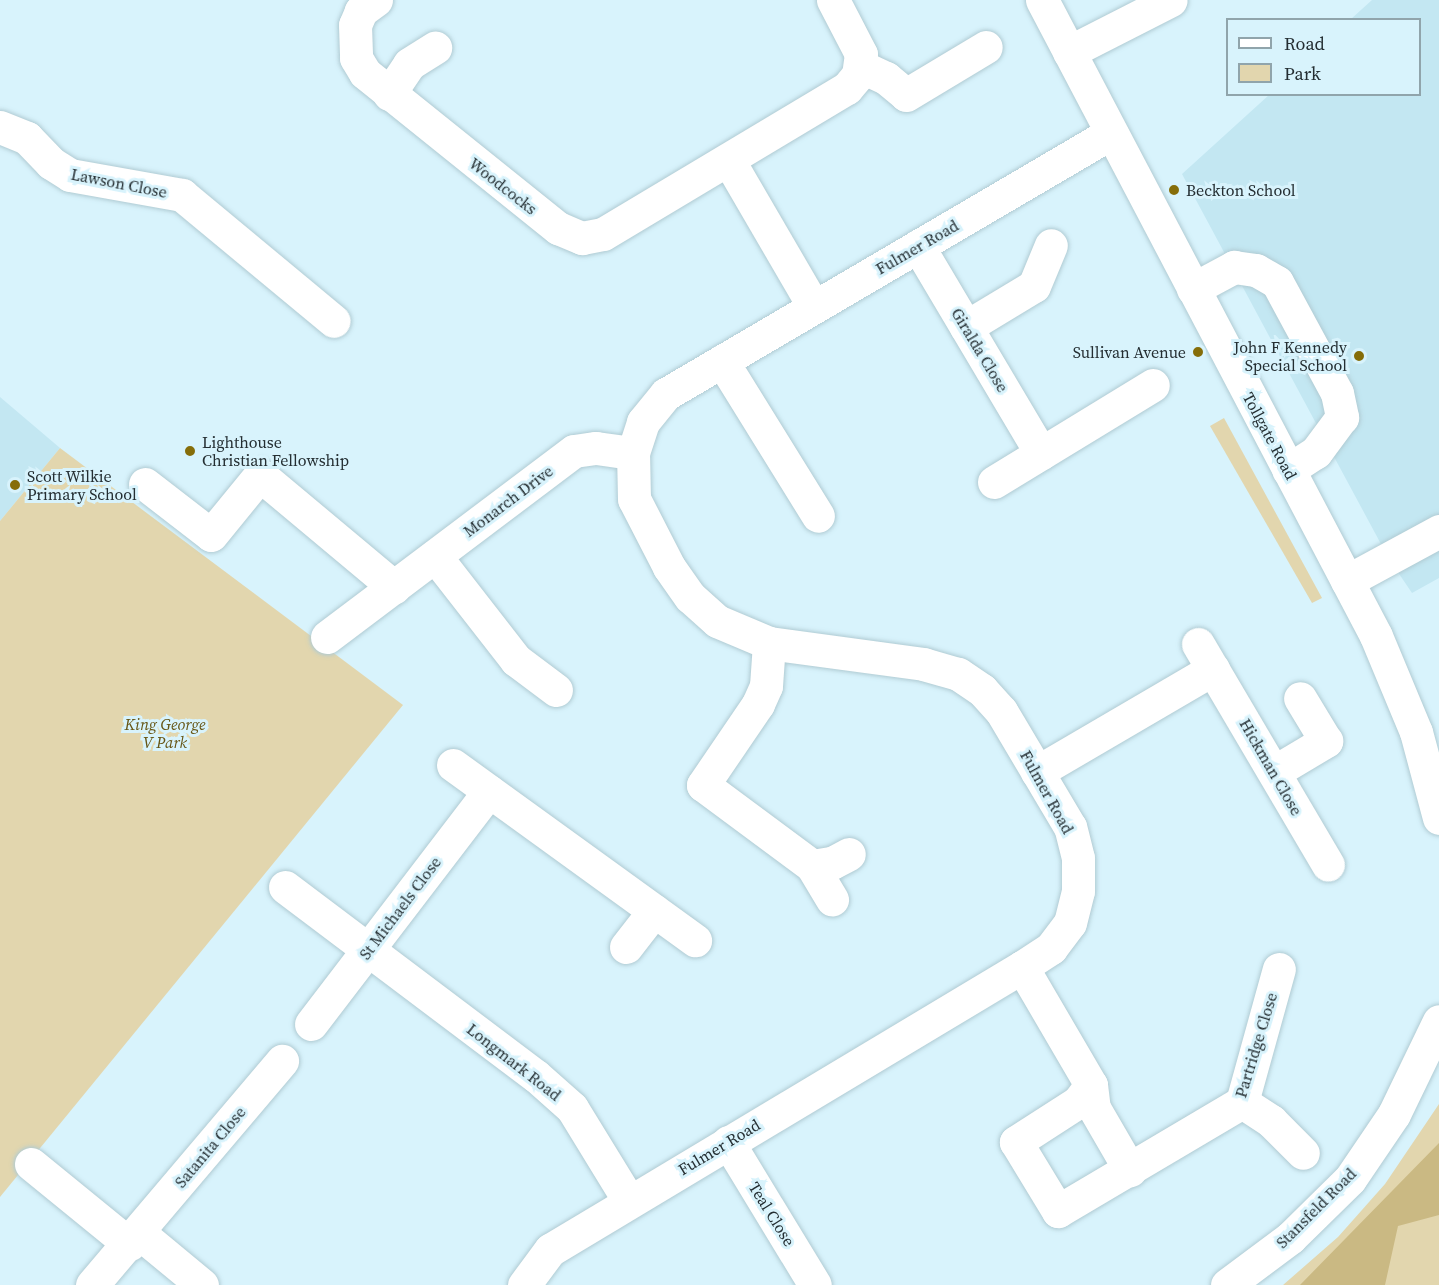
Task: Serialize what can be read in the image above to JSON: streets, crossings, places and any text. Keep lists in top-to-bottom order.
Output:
{
  "streets": {
    "street": [
      "Lawson Close",
      "Woodcocks",
      "Fulmer Road",
      "Giralda Close",
      "Tollgate Road",
      "Monarch Drive",
      "Hickman Close",
      "St Michaels Close",
      "Partridge Close",
      "Longmark Road",
      "Satanita Close",
      "Stansfeld Road",
      "Teal Close"
    ]
  },
  "crossings": [
    ["Fulmer Road", "Giralda Close"],
    ["Fulmer Road", "Tollgate Road"],
    ["Fulmer Road", "Monarch Drive"],
    ["Fulmer Road", "Hickman Close"],
    ["Fulmer Road", "Longmark Road"],
    ["Fulmer Road", "Teal Close"],
    ["St Michaels Close", "Longmark Road"]
  ],
  "parks": ["King George V Park"],
  "places": [
    "Beckton School",
    "Sullivan Avenue",
    "John F Kennedy Special School",
    "Lighthouse Christian Fellowship",
    "Scott Wilkie Primary School"
  ],
  "legend": ["Road", "Park"]
}
